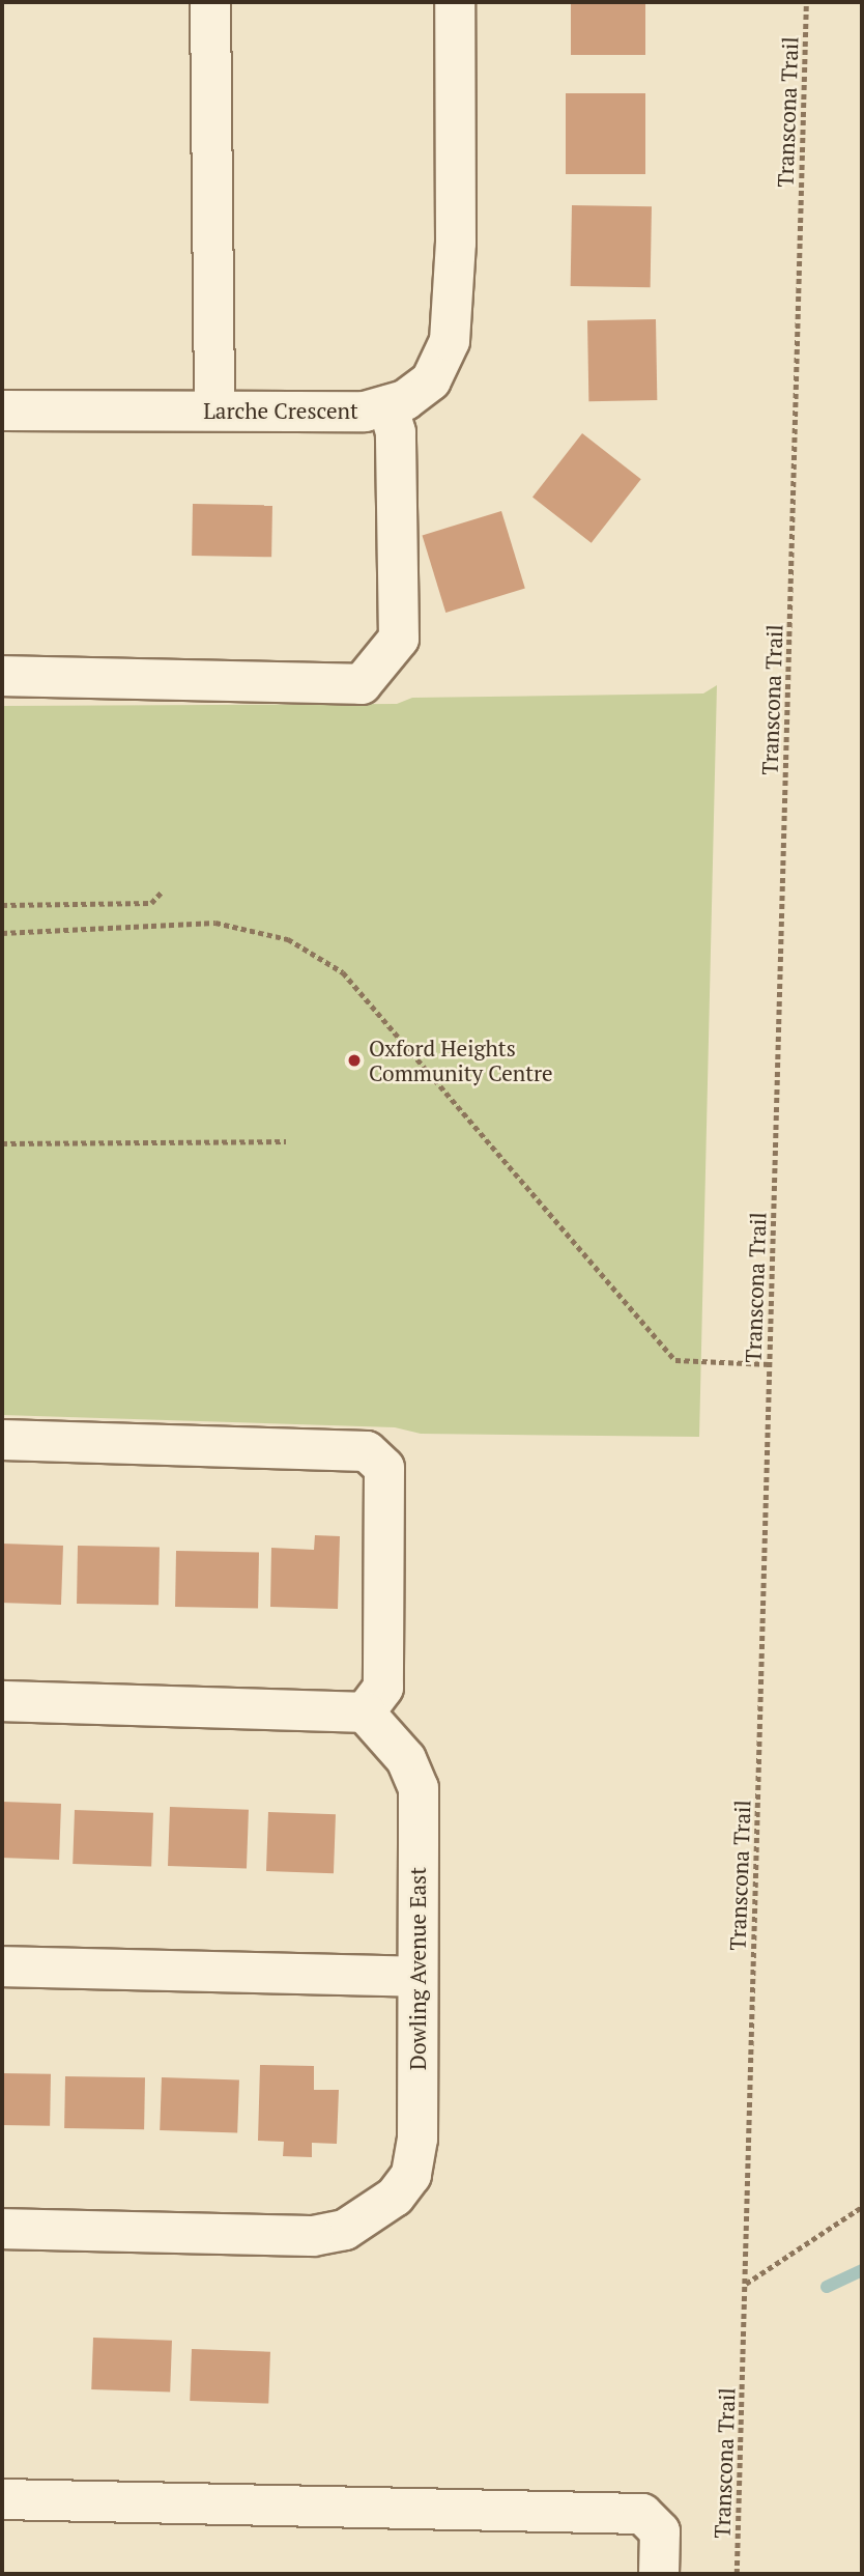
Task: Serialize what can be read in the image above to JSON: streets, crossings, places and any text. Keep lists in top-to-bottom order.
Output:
{
  "streets": {
    "street": ["Larche Crescent", "Dowling Avenue East"],
    "path": ["Transcona Trail"]
  },
  "places": ["Oxford Heights Community Centre"]
}
